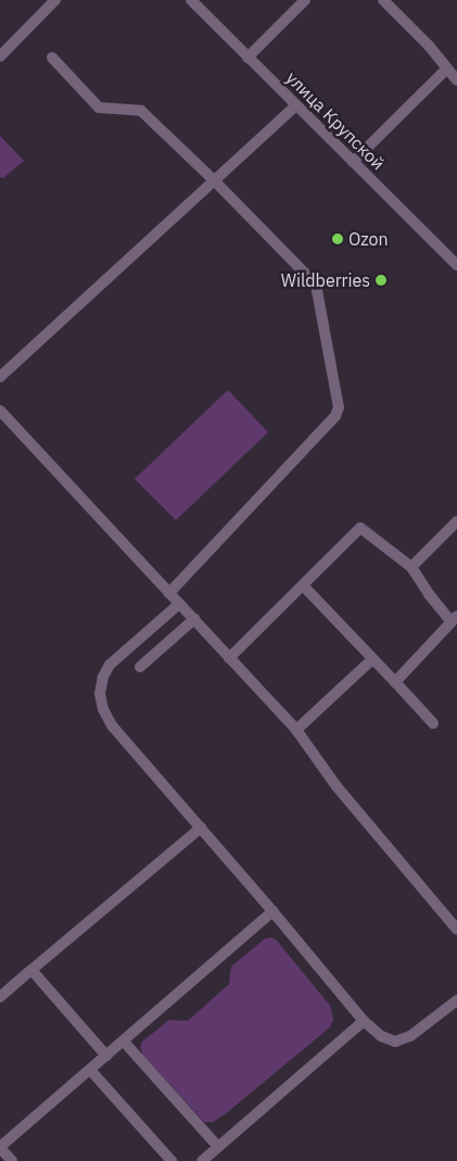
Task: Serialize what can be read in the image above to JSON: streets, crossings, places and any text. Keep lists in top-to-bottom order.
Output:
{
  "streets": {
    "street": ["улица Крупской"]
  },
  "places": ["Ozon", "Wildberries"]
}
